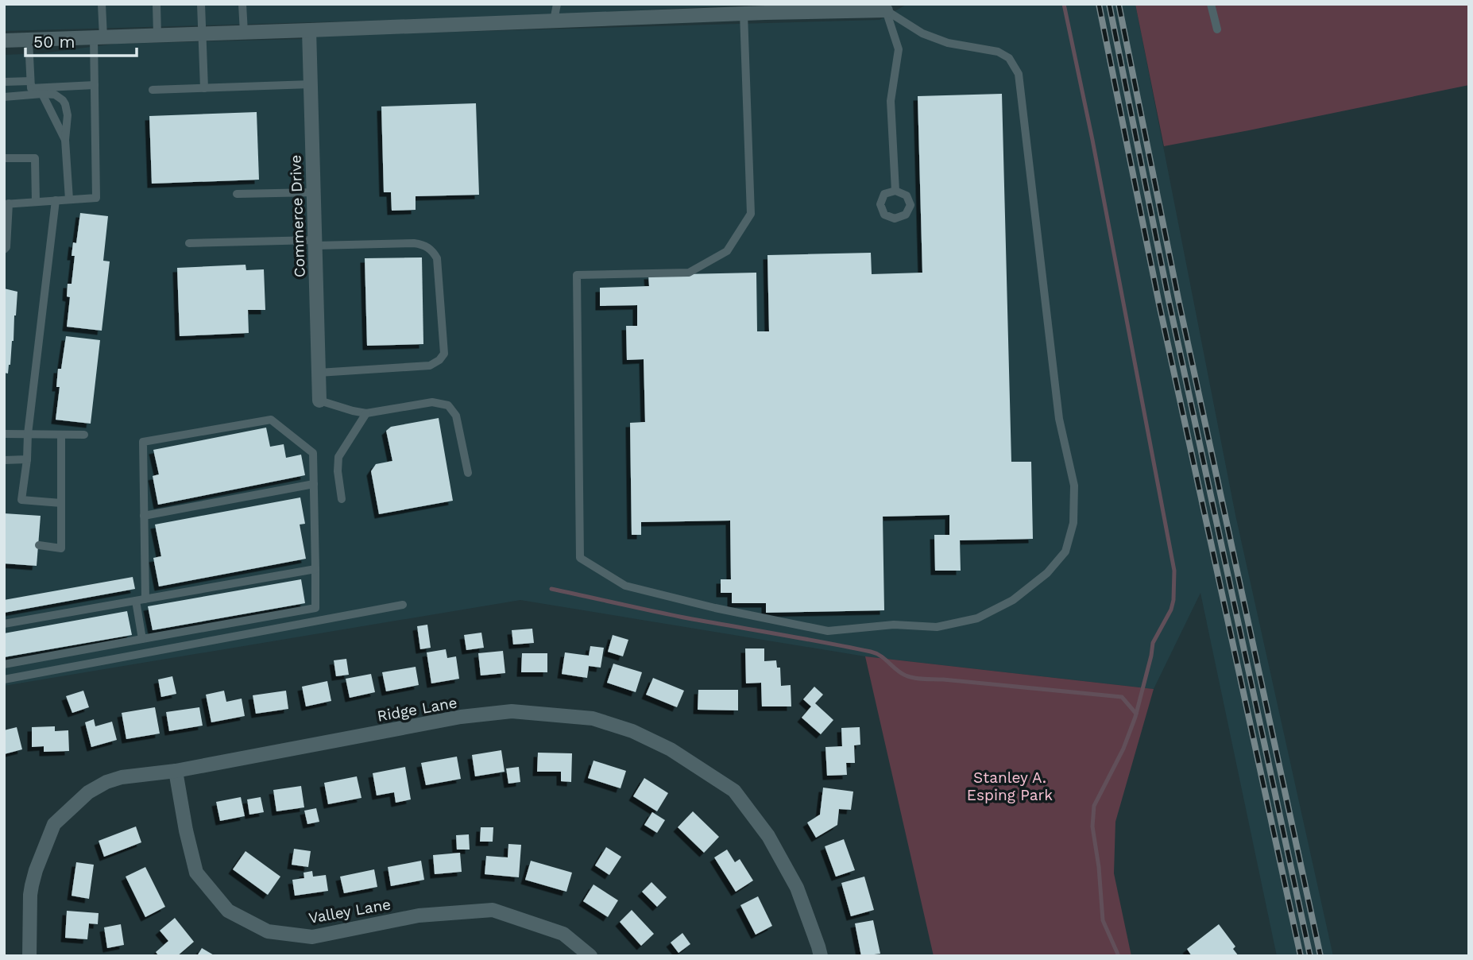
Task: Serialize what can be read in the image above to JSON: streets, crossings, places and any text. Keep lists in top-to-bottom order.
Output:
{
  "streets": {
    "street": ["Commerce Drive", "Ridge Lane", "Valley Lane"]
  },
  "crossings": [
    ["Ridge Lane", "Valley Lane"]
  ],
  "parks": ["Stanley A. Esping Park"],
  "scale_bar": "50 m"
}
